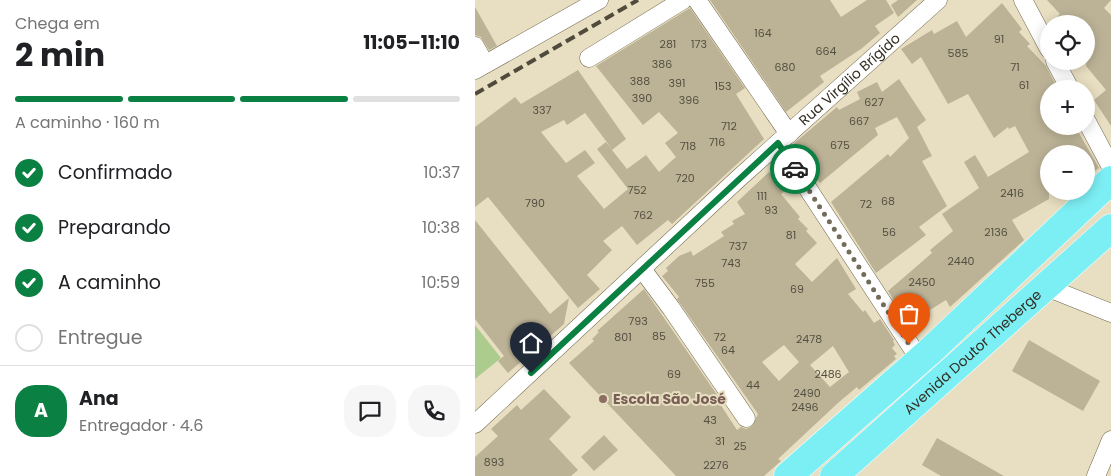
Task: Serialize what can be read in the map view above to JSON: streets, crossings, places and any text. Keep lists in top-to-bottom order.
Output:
{
  "streets": {
    "main road": ["Avenida Doutor Theberge"],
    "street": ["Rua Virgílio Brígido"]
  },
  "places": ["Escola São José"],
  "house_numbers": [
    "164",
    "91",
    "281",
    "173",
    "664",
    "585",
    "386",
    "680",
    "71",
    "388",
    "391",
    "61",
    "153",
    "390",
    "396",
    "627",
    "337",
    "667",
    "712",
    "716",
    "675",
    "718",
    "720",
    "752",
    "2416",
    "111",
    "68",
    "790",
    "72",
    "93",
    "762",
    "56",
    "2136",
    "81",
    "737",
    "2440",
    "743",
    "2450",
    "755",
    "69",
    "793",
    "85",
    "801",
    "72",
    "2478",
    "64",
    "69",
    "2486",
    "44",
    "2490",
    "2496",
    "43",
    "31",
    "25",
    "893",
    "2276"
  ],
  "page": {
    "heading": ["2 min", "Chega em", "11:05–11:10"],
    "panel": ["Ana", "Entregador · 4.6"],
    "map_buttons": ["+", "−"],
    "bar": "A caminho · 160 m",
    "list": [
      ["Confirmado", "10:37"],
      ["Preparando", "10:38"],
      ["A caminho", "10:59"],
      "Entregue"
    ],
    "round": "A"
  }
}
